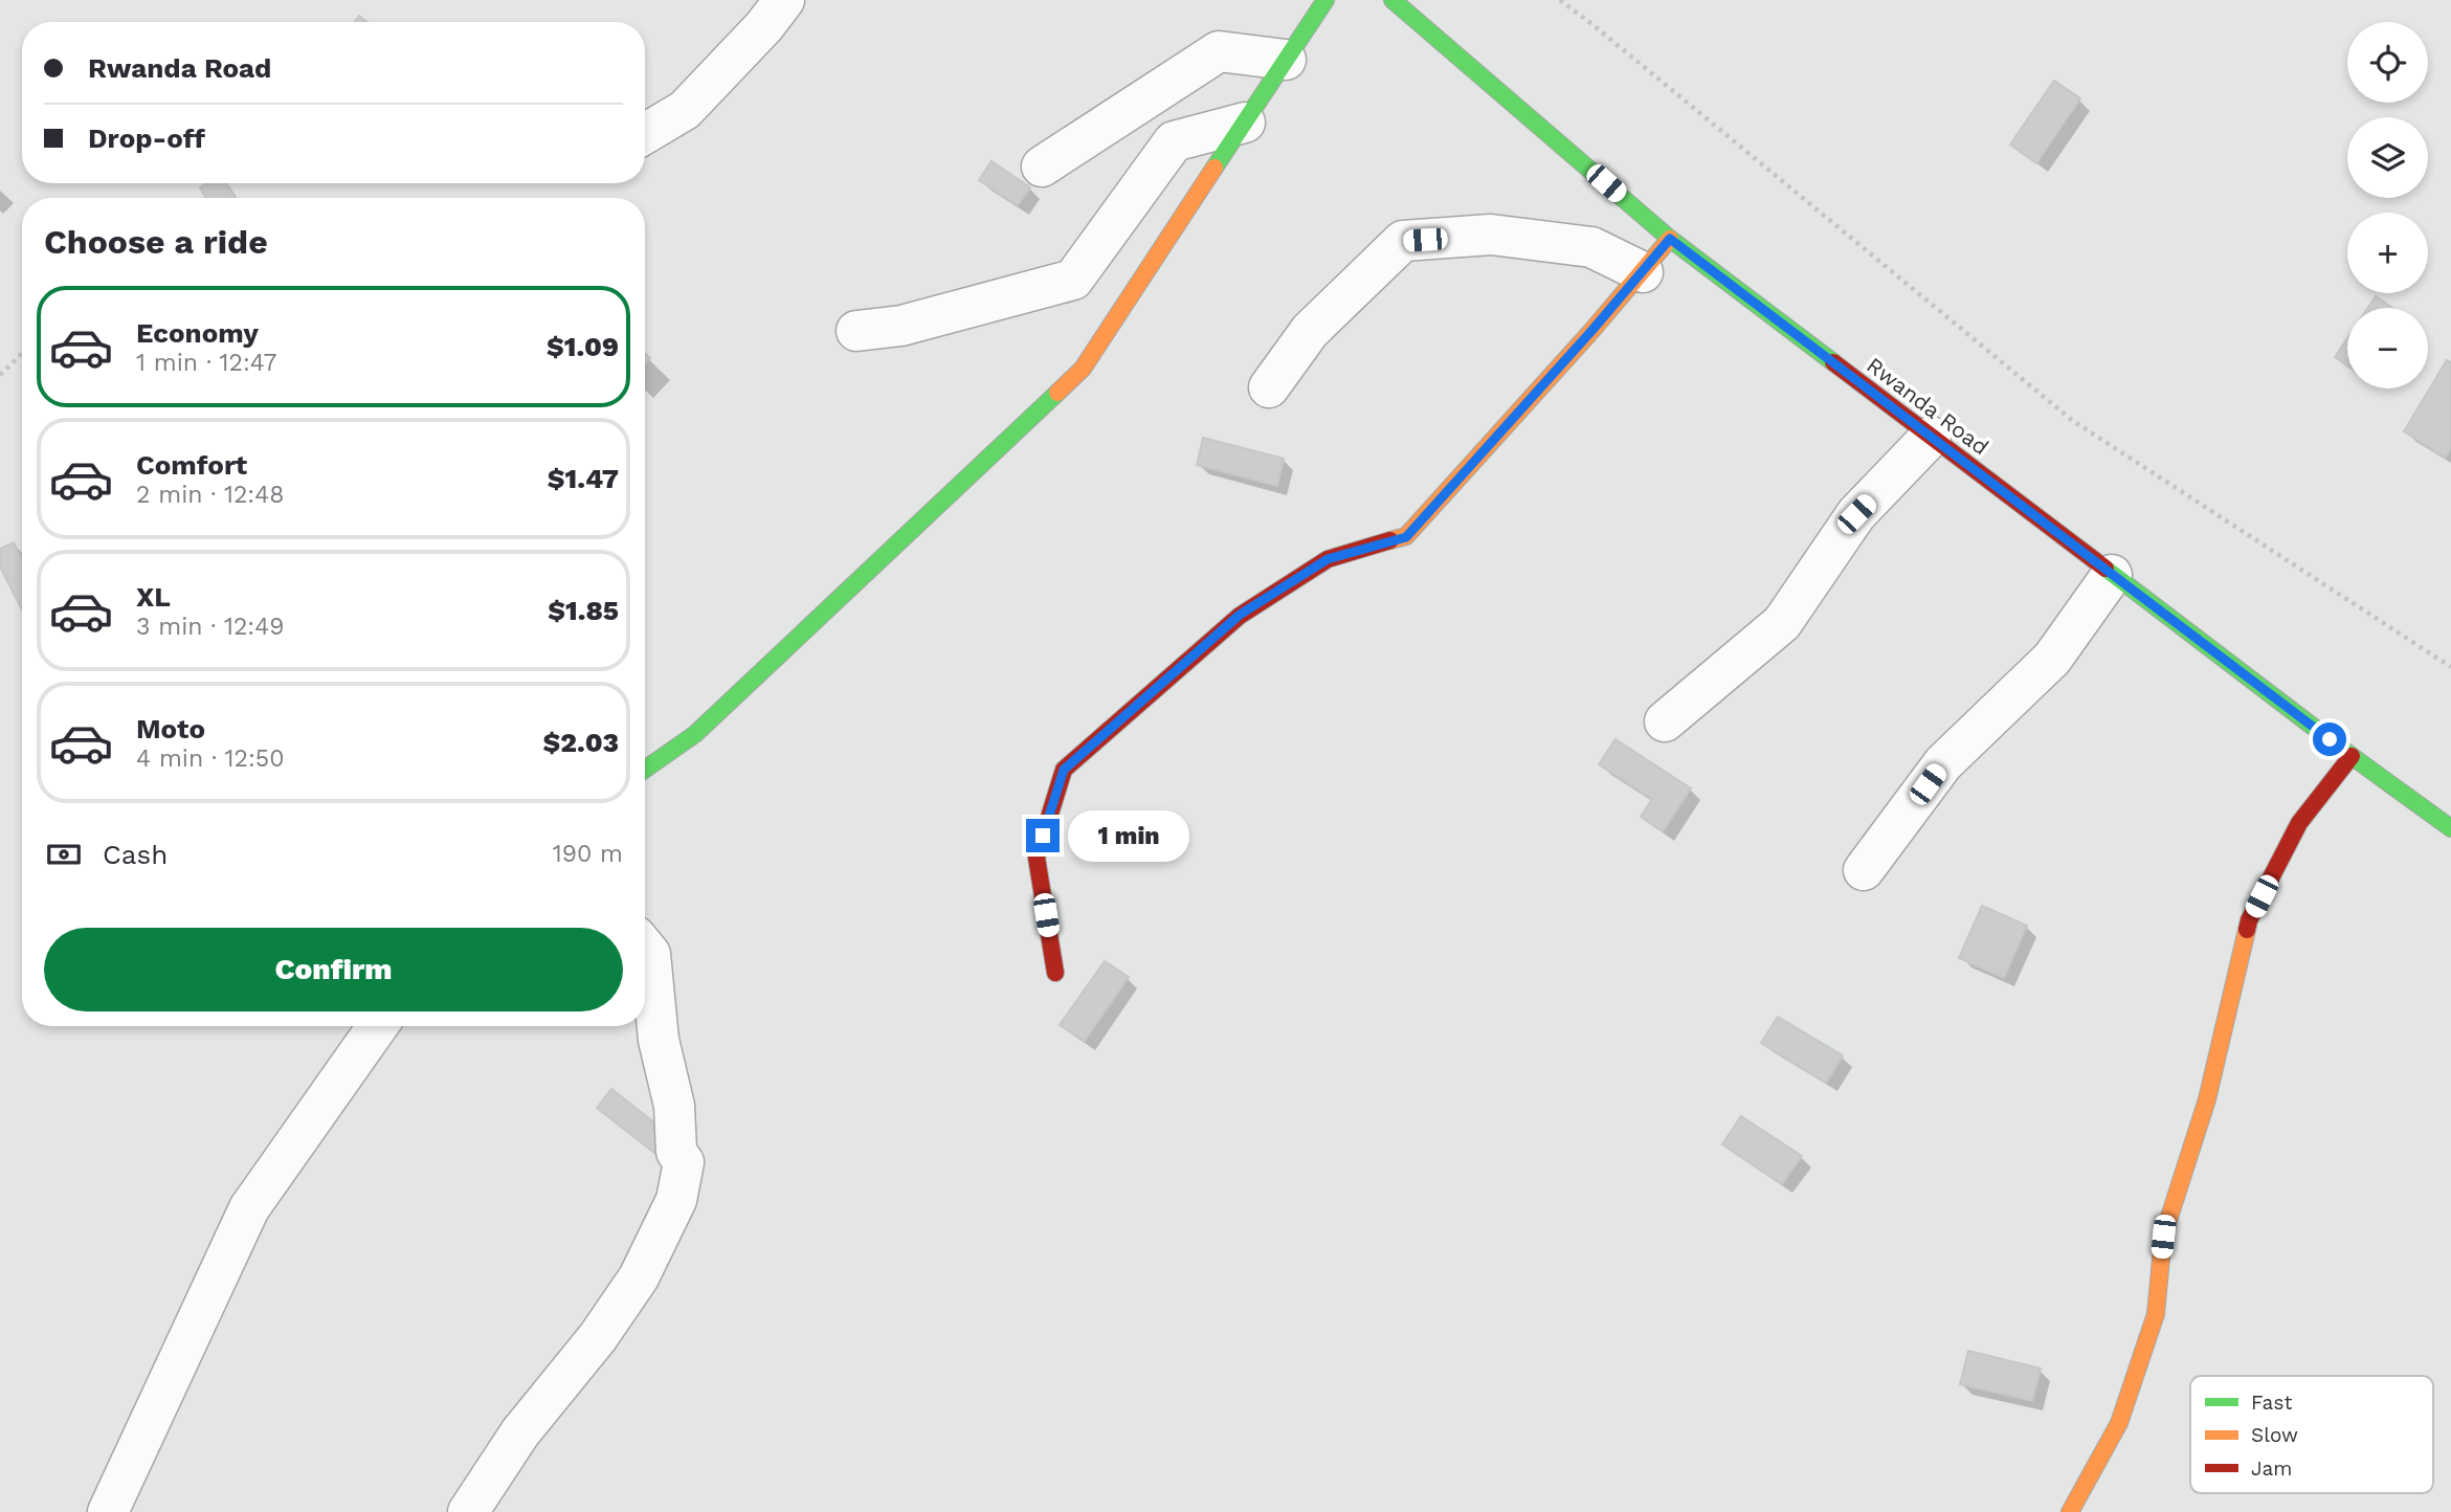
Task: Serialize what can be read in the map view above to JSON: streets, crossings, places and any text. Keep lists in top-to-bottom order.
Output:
{
  "streets": {
    "main road": ["Rwanda Road"]
  },
  "legend": ["Fast", "Slow", "Jam"],
  "page": {
    "map_buttons": ["+", "−"],
    "banner": ["Rwanda Road", "Drop-off"],
    "heading": "Choose a ride",
    "list": [
      {
        "name": "Economy",
        "note": "1 min · 12:47",
        "value": "$1.09"
      },
      {
        "name": "Comfort",
        "note": "2 min · 12:48",
        "value": "$1.47"
      },
      {
        "name": "XL",
        "note": "3 min · 12:49",
        "value": "$1.85"
      },
      {
        "name": "Moto",
        "note": "4 min · 12:50",
        "value": "$2.03"
      }
    ],
    "bubble": "1 min",
    "pay": ["Cash", "190 m"],
    "buttons": "Confirm"
  }
}
